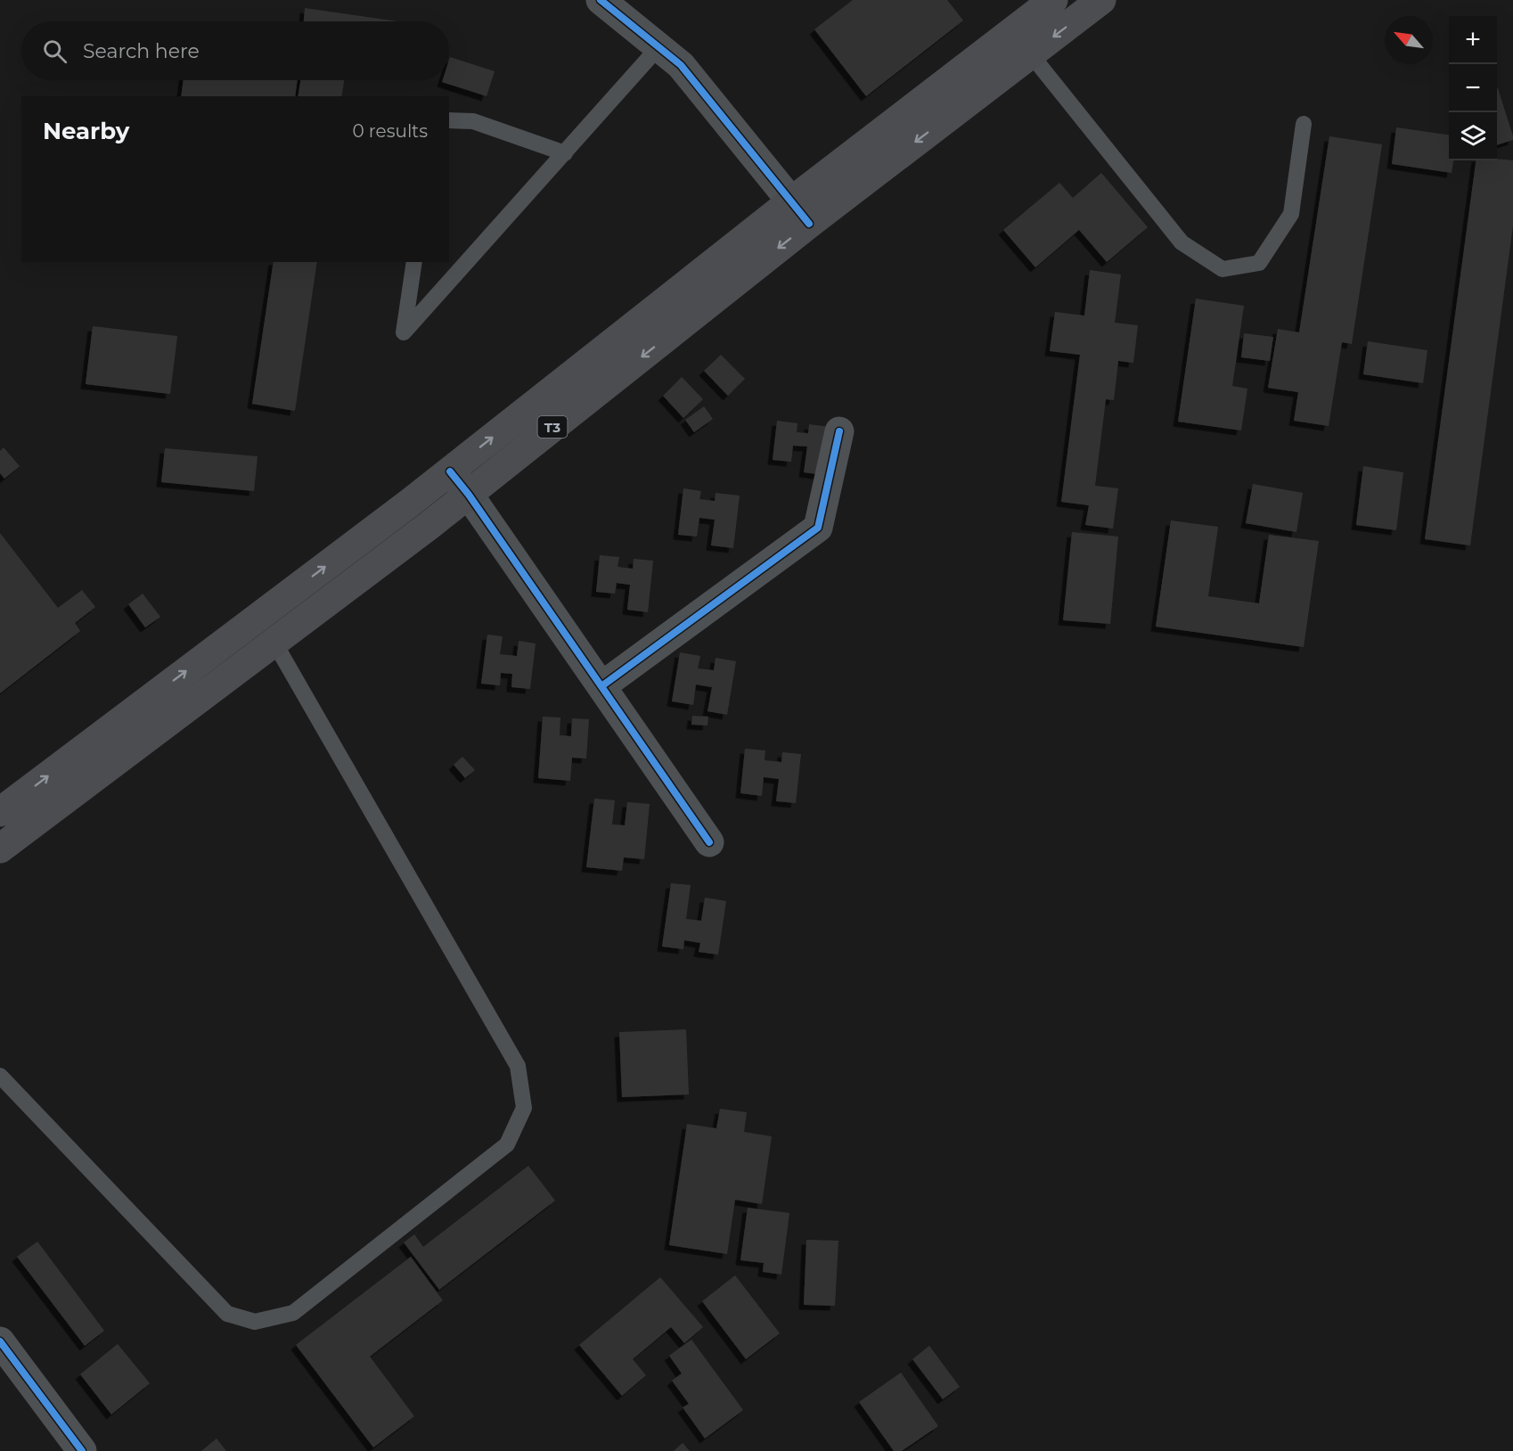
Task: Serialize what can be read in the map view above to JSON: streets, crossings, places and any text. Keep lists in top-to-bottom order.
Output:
{
  "streets": {
    "highway": ["T3"]
  },
  "north": "top left",
  "page": {
    "map_buttons": ["+", "−"],
    "search": "Search here",
    "heading": ["Nearby", "0 results"]
  }
}
